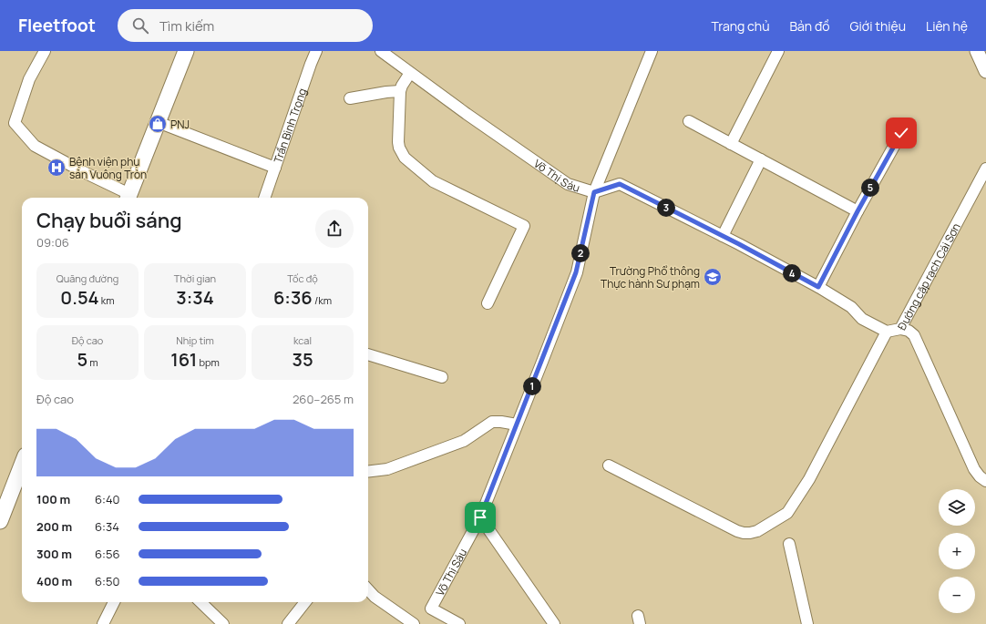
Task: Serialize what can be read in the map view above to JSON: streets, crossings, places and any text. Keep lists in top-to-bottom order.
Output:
{
  "streets": {
    "street": ["Trần Bình Trọng", "Võ Thị Sáu", "Đường cặp rạch Cái Sơn"]
  },
  "crossings": [
    ["Võ Thị Sáu", "Đường cặp rạch Cái Sơn"]
  ],
  "places": {
    "shop": ["PNJ"],
    "hospital": ["Bệnh viện phụ sản Vuông Tròn"],
    "school or university": ["Trường Phổ thông Thực hành Sư phạm"]
  },
  "page": {
    "header": "Fleetfoot",
    "search": "Tìm kiếm",
    "nav": [
      "Trang chủ",
      "Bản đồ",
      "Giới thiệu",
      "Liên hệ"
    ],
    "pins": [
      "5",
      "3",
      "2",
      "4",
      "1"
    ],
    "heading": ["Chạy buổi sáng", "09:06"],
    "stats": [
      ["Quãng đường", "0.54 km"],
      ["Thời gian", "3:34"],
      ["Tốc độ", "6:36 /km"],
      ["Độ cao", "5 m"],
      ["Nhịp tim", "161 bpm"],
      ["kcal", "35"]
    ],
    "chart": ["Độ cao", "260–265 m"],
    "list": [
      {
        "name": "100 m",
        "note": "6:40"
      },
      {
        "name": "200 m",
        "note": "6:34"
      },
      {
        "name": "300 m",
        "note": "6:56"
      },
      {
        "name": "400 m",
        "note": "6:50"
      }
    ],
    "map_buttons": ["+", "−"]
  }
}
